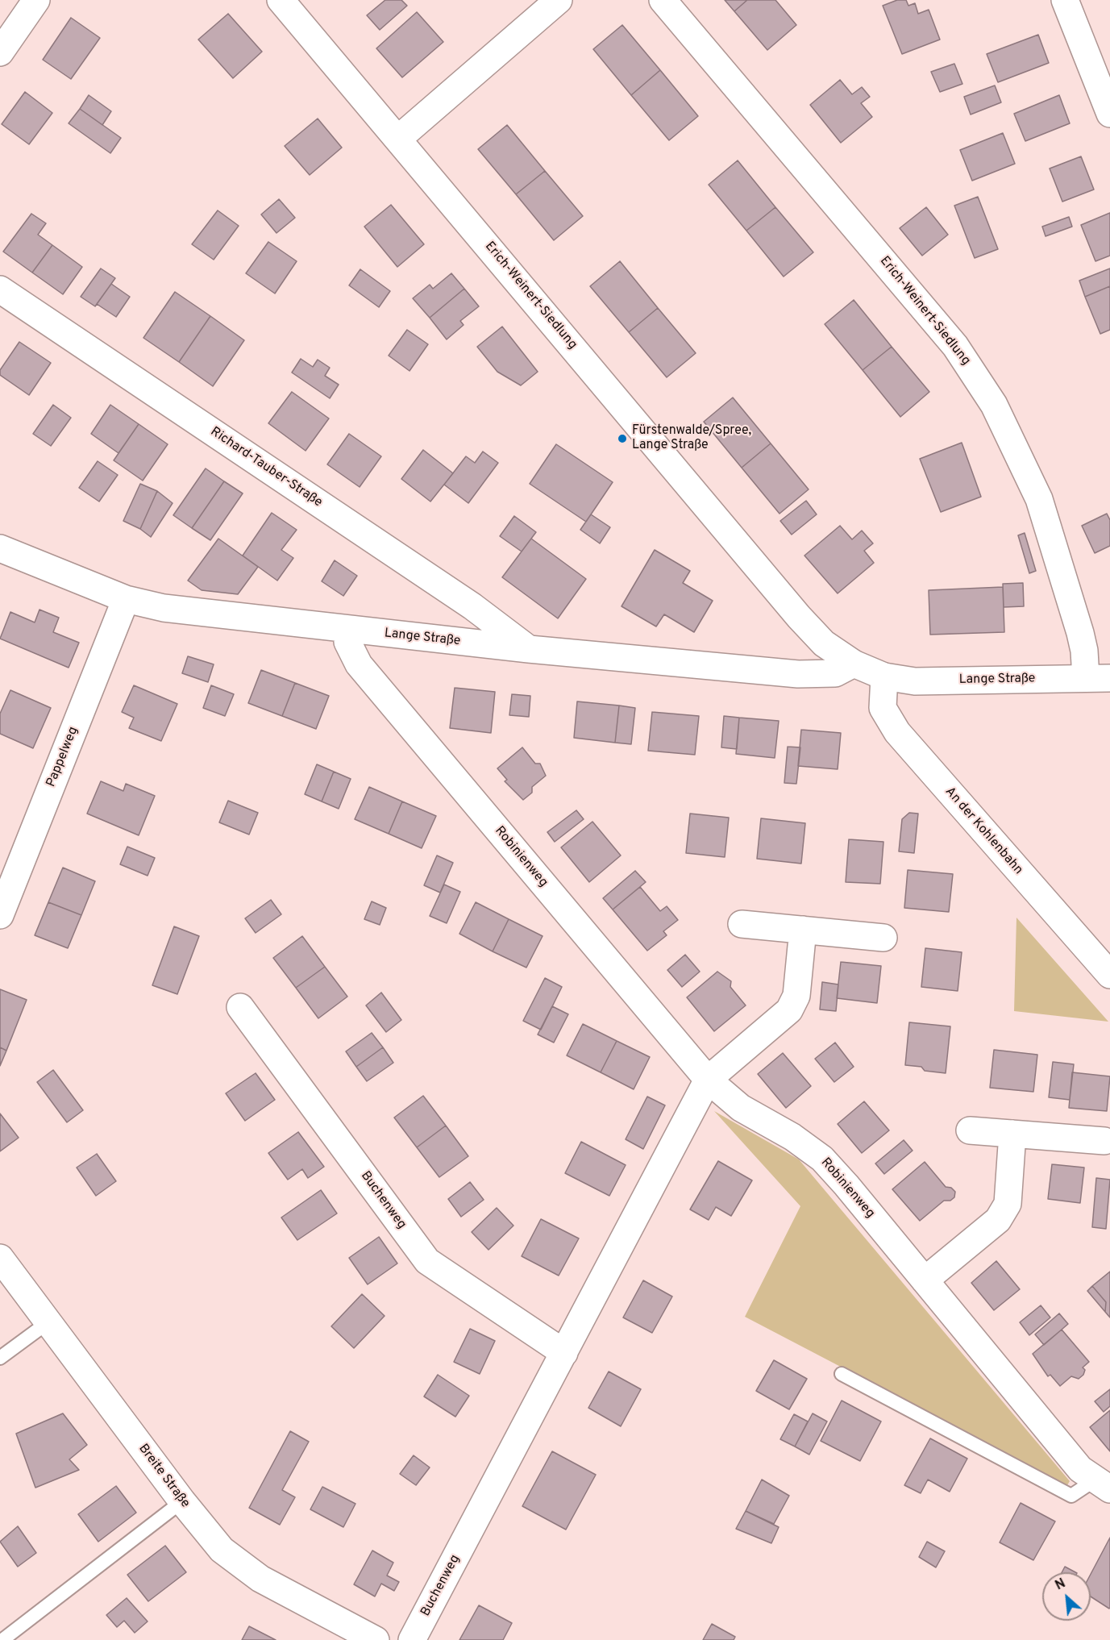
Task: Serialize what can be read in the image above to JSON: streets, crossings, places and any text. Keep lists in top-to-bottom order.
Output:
{
  "streets": {
    "street": [
      "Erich-Weinert-Siedlung",
      "Richard-Tauber-Straße",
      "Lange Straße",
      "Pappelweg",
      "An der Kohlenbahn",
      "Robinienweg",
      "Buchenweg",
      "Breite Straße"
    ]
  },
  "crossings": [
    ["Erich-Weinert-Siedlung", "Lange Straße"],
    ["Erich-Weinert-Siedlung", "An der Kohlenbahn"],
    ["Richard-Tauber-Straße", "Lange Straße"],
    ["Lange Straße", "Pappelweg"],
    ["Lange Straße", "An der Kohlenbahn"],
    ["Lange Straße", "Robinienweg"],
    ["Robinienweg", "Buchenweg"]
  ],
  "places": ["Fürstenwalde/Spree, Lange Straße"],
  "north": "top left"
}
